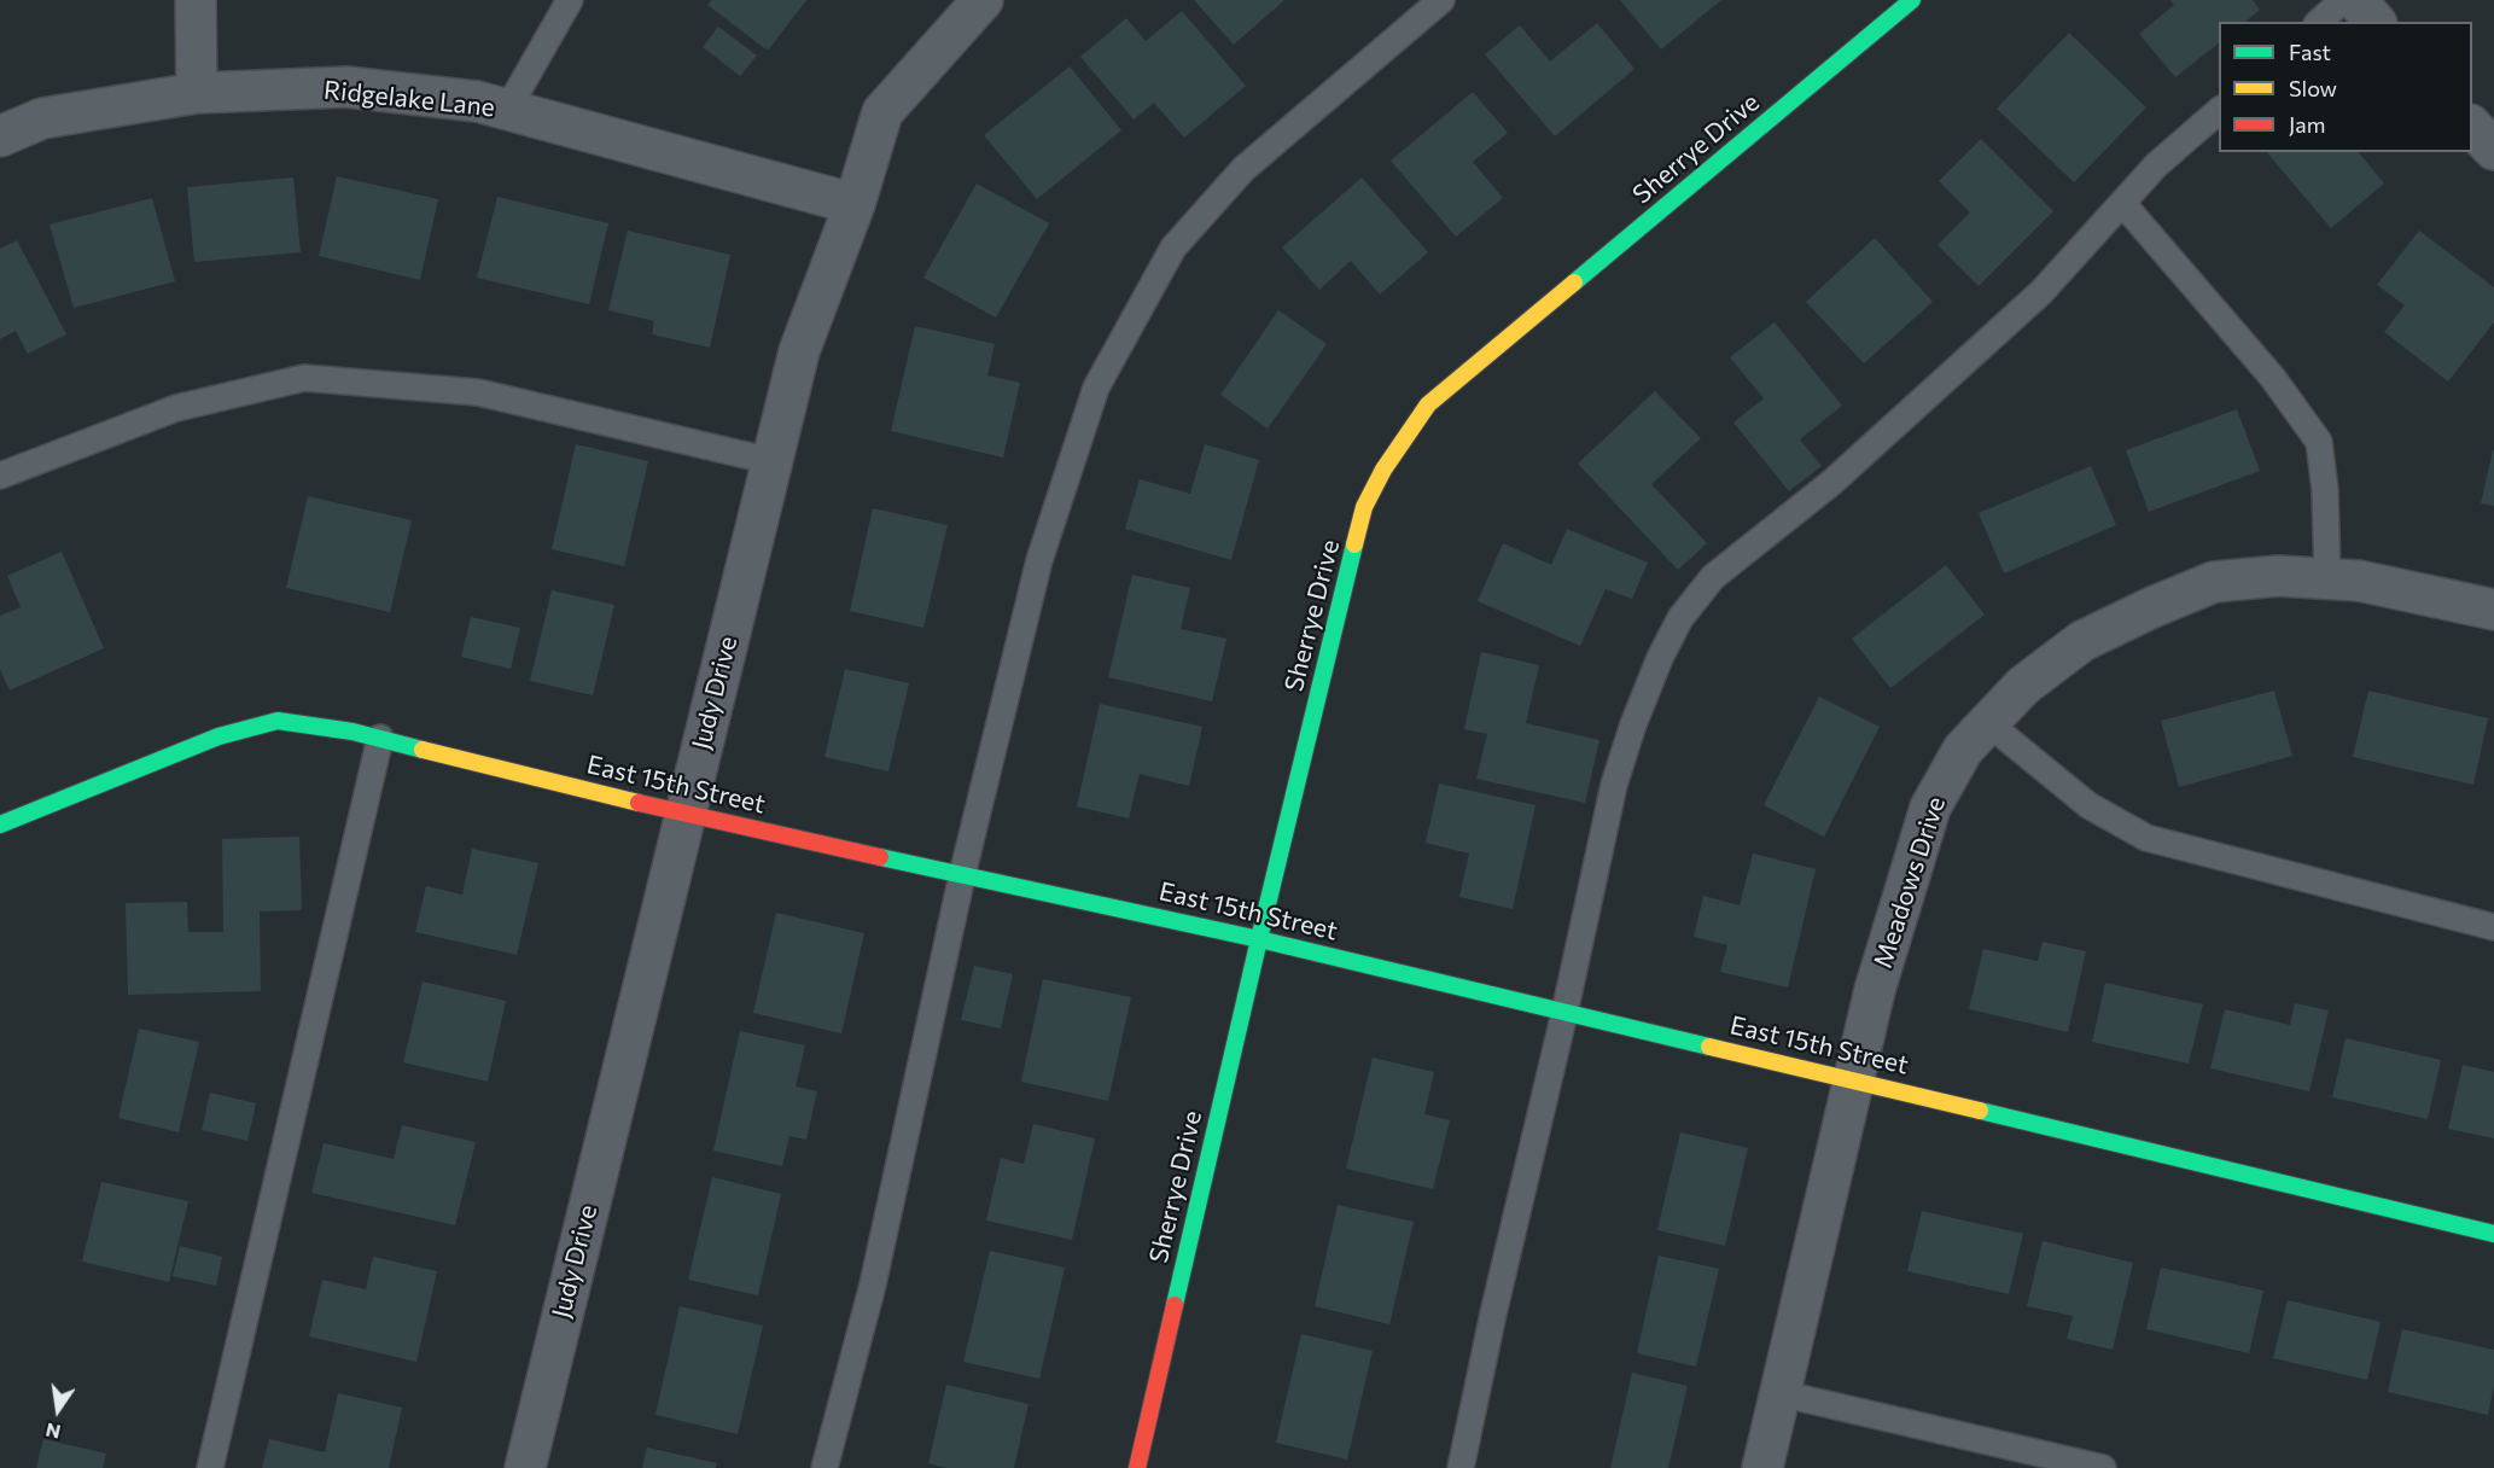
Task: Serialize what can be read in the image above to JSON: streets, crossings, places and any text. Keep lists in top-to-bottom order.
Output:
{
  "streets": {
    "street": [
      "Ridgelake Lane",
      "Sherrye Drive",
      "Judy Drive",
      "East 15th Street",
      "Meadows Drive"
    ]
  },
  "crossings": [
    ["Ridgelake Lane", "Judy Drive"],
    ["Sherrye Drive", "East 15th Street"],
    ["Judy Drive", "East 15th Street"],
    ["East 15th Street", "Meadows Drive"]
  ],
  "legend": ["Fast", "Slow", "Jam"],
  "north": "bottom"
}
